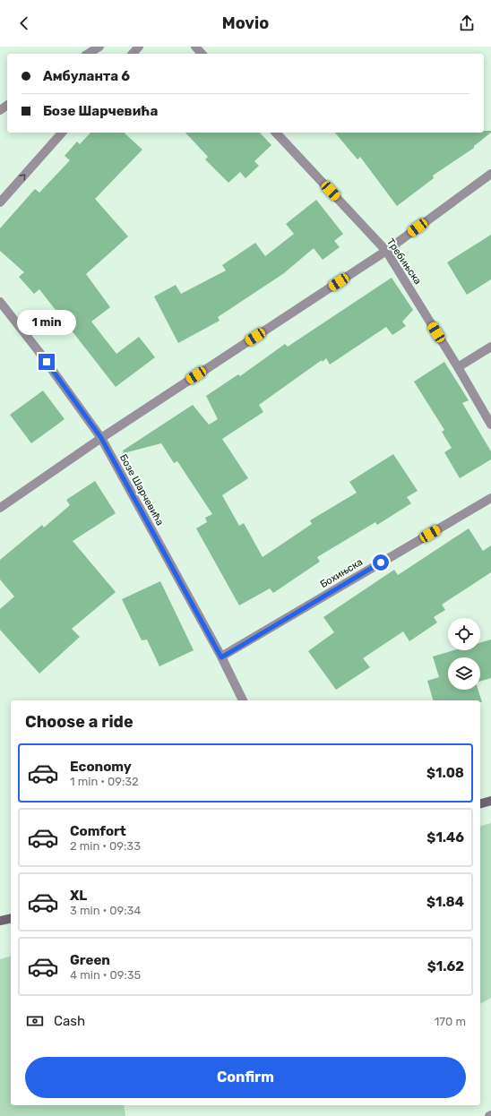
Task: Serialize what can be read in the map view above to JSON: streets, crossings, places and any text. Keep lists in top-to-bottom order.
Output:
{
  "streets": {
    "street": ["Требињска", "Бозе Шарчевића", "Бохињска"]
  },
  "crossings": [
    ["Бозе Шарчевића", "Бохињска"]
  ],
  "page": {
    "header": "Movio",
    "banner": ["Амбуланта 6", "Бозе Шарчевића"],
    "bubble": "1 min",
    "heading": "Choose a ride",
    "list": [
      {
        "name": "Economy",
        "note": "1 min · 09:32",
        "value": "$1.08"
      },
      {
        "name": "Comfort",
        "note": "2 min · 09:33",
        "value": "$1.46"
      },
      {
        "name": "XL",
        "note": "3 min · 09:34",
        "value": "$1.84"
      },
      {
        "name": "Green",
        "note": "4 min · 09:35",
        "value": "$1.62"
      }
    ],
    "pay": ["Cash", "170 m"],
    "buttons": "Confirm"
  }
}
